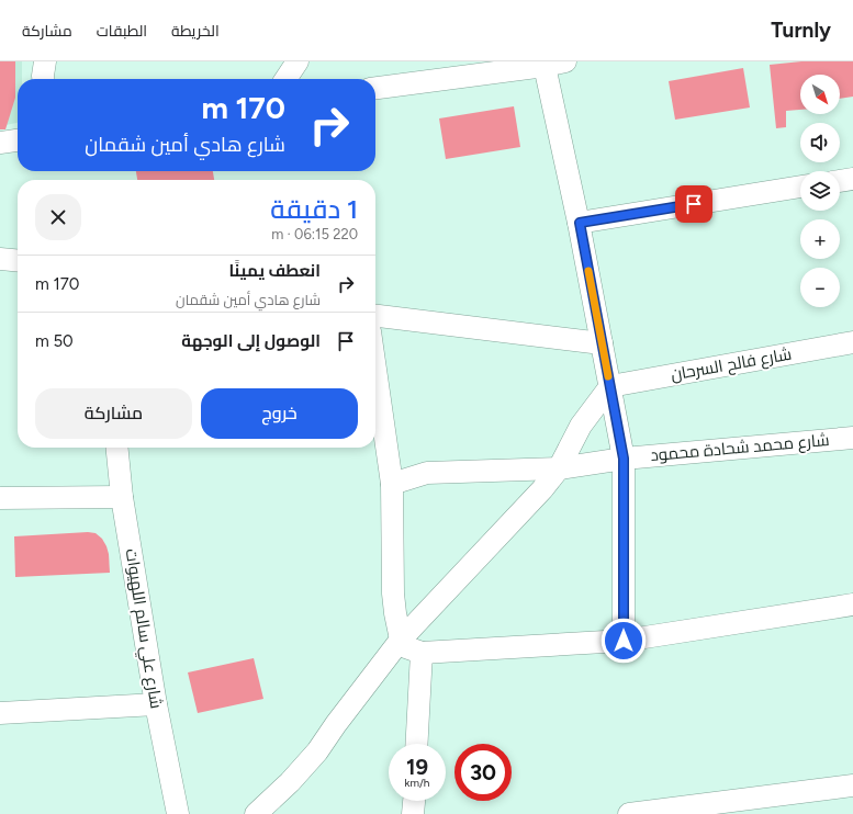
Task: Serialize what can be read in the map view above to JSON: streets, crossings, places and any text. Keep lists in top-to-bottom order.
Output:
{
  "streets": {
    "street": ["شارع فالح السرحان", "شارع محمد شحادة محمود", "شارع علي سالم اللهيوات"]
  },
  "north": "bottom right",
  "page": {
    "header": "Turnly",
    "nav": ["الخريطة", "الطبقات", "مشاركة"],
    "map_buttons": ["+", "−"],
    "turn": ["170 m", "شارع هادي أمين شقمان"],
    "heading": ["1 دقيقة", "220 m · 06:15"],
    "list": [
      {
        "name": "انعطف يمينًا",
        "note": "شارع هادي أمين شقمان",
        "value": "170 m"
      },
      {
        "name": "الوصول إلى الوجهة",
        "value": "50 m"
      }
    ],
    "buttons": ["خروج", "مشاركة"],
    "speed": "19 km/h",
    "limit": "30"
  }
}
